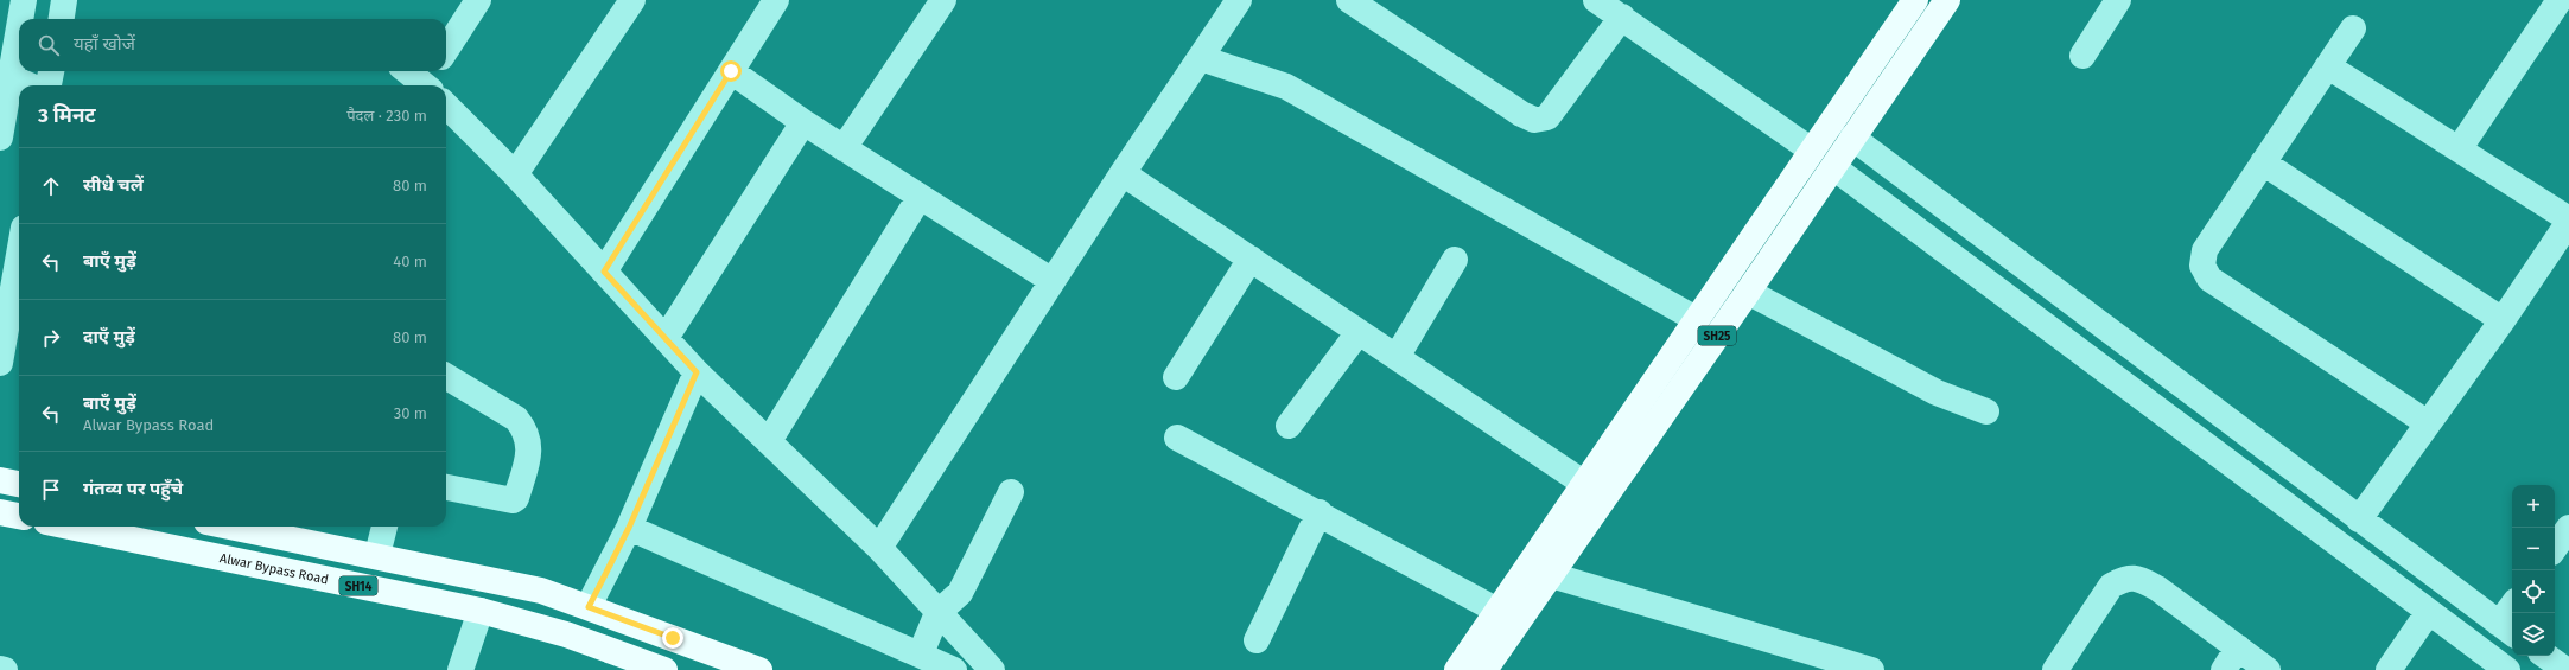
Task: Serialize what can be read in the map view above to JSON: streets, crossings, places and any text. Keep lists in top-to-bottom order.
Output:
{
  "streets": {
    "main road": ["SH25", "Alwar Bypass Road", "SH14"]
  },
  "page": {
    "search": "यहाँ खोजें",
    "heading": ["3 मिनट", "पैदल · 230 m"],
    "list": [
      ["सीधे चलें", "80 m"],
      ["बाएँ मुड़ें", "40 m"],
      ["दाएँ मुड़ें", "80 m"],
      ["बाएँ मुड़ें", "Alwar Bypass Road", "30 m"],
      "गंतव्य पर पहुँचे"
    ],
    "map_buttons": ["+", "−"]
  }
}
